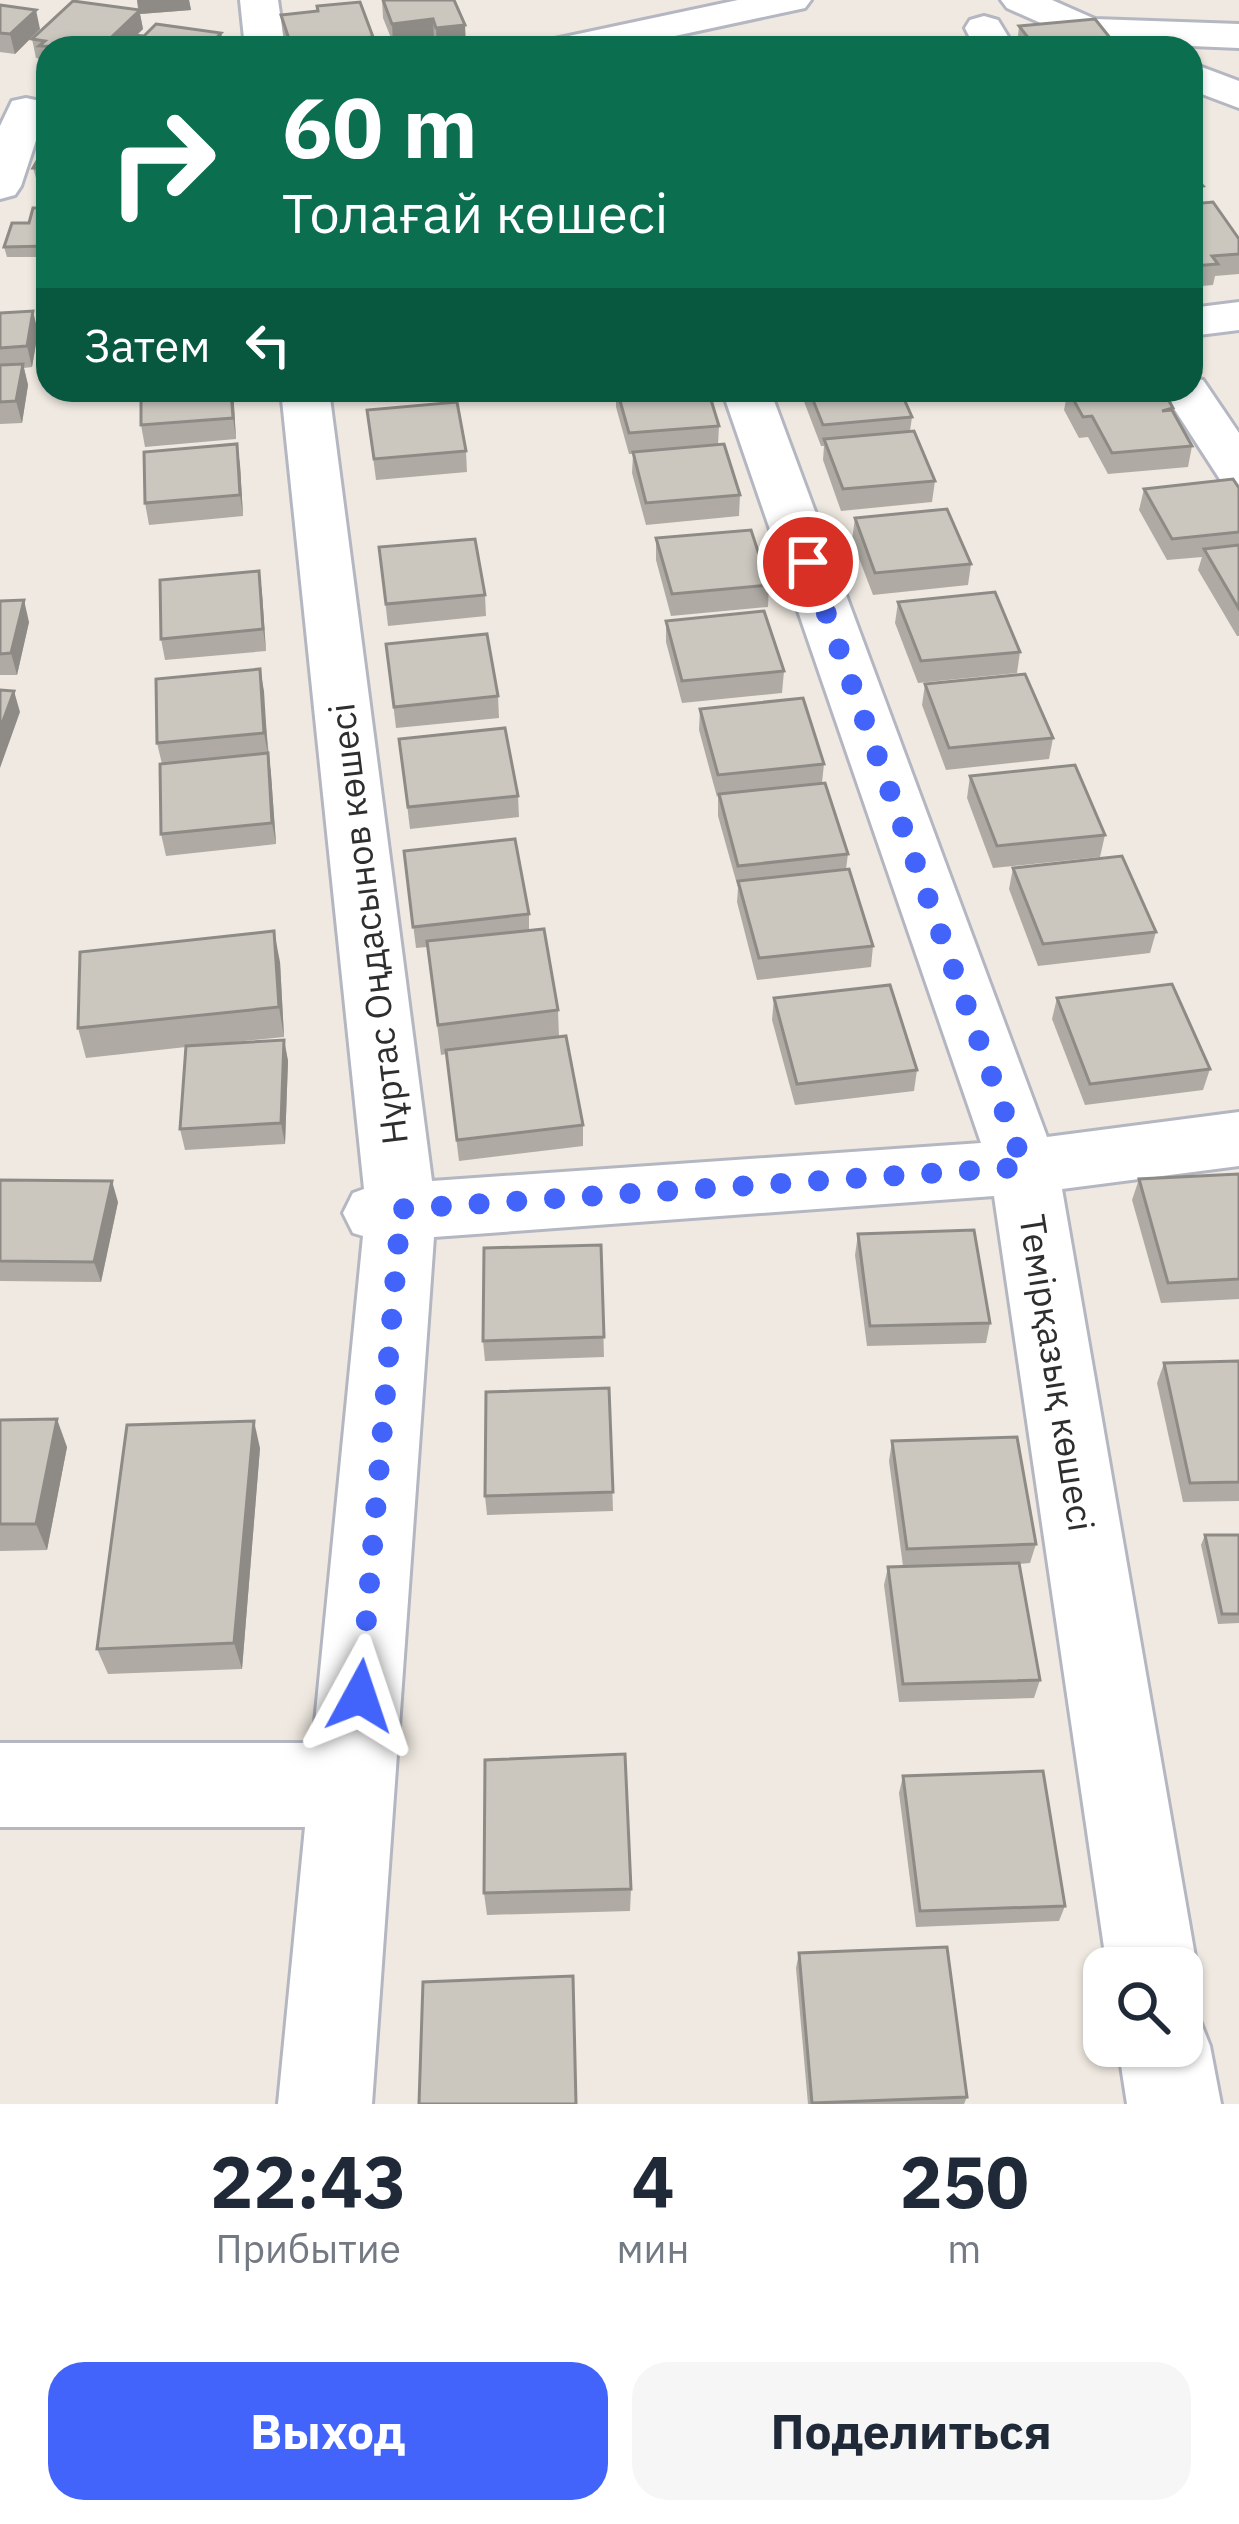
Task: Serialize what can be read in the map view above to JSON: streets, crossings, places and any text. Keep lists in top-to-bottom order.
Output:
{
  "streets": {
    "street": ["Нұртас Оңдасынов көшесі", "Темірқазық көшесі"]
  },
  "page": {
    "turn": ["60 m", "Толағай көшесі"],
    "then": "Затем",
    "eta": [
      "22:43",
      "Прибытие",
      "4",
      "мин",
      "250",
      "m"
    ],
    "buttons": ["Выход", "Поделиться"]
  }
}
